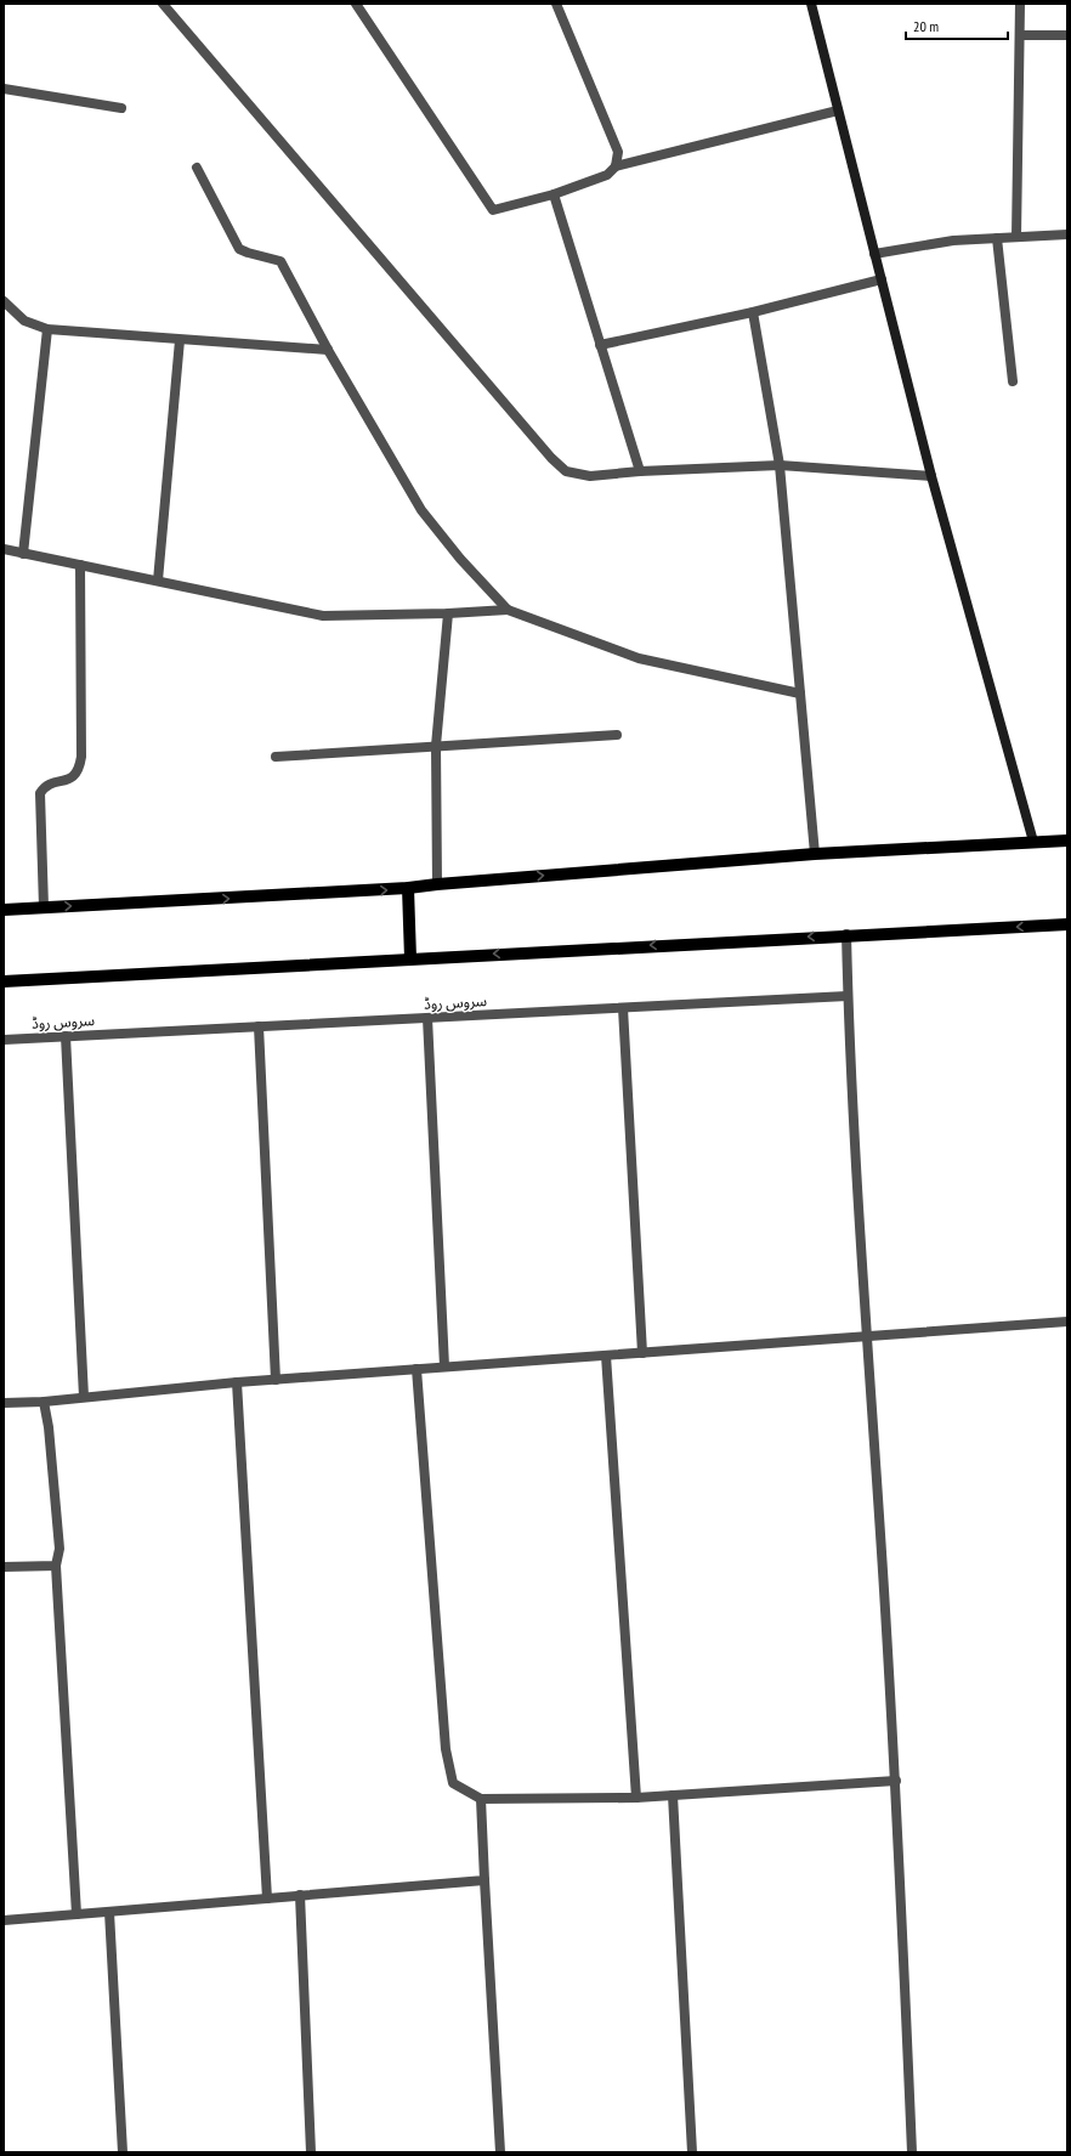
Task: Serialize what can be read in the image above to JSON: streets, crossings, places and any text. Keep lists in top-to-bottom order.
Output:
{
  "streets": {
    "street": ["سروس روڈ"]
  },
  "scale_bar": "20 m"
}
